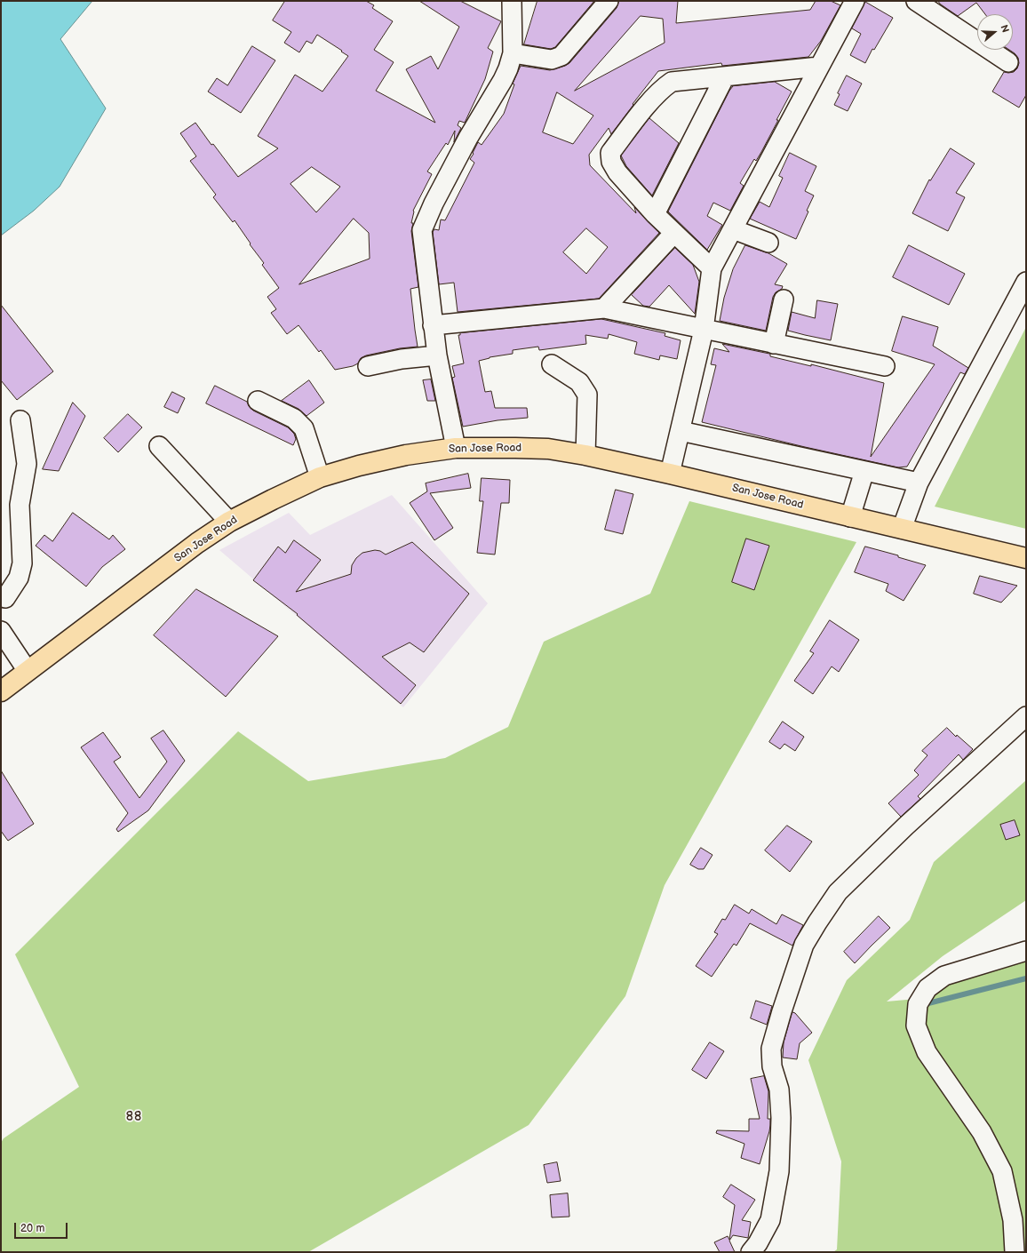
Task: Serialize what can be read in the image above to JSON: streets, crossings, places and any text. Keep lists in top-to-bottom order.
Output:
{
  "streets": {
    "main road": ["San Jose Road"]
  },
  "districts": ["88"],
  "scale_bar": "20 m",
  "north": "right"
}
